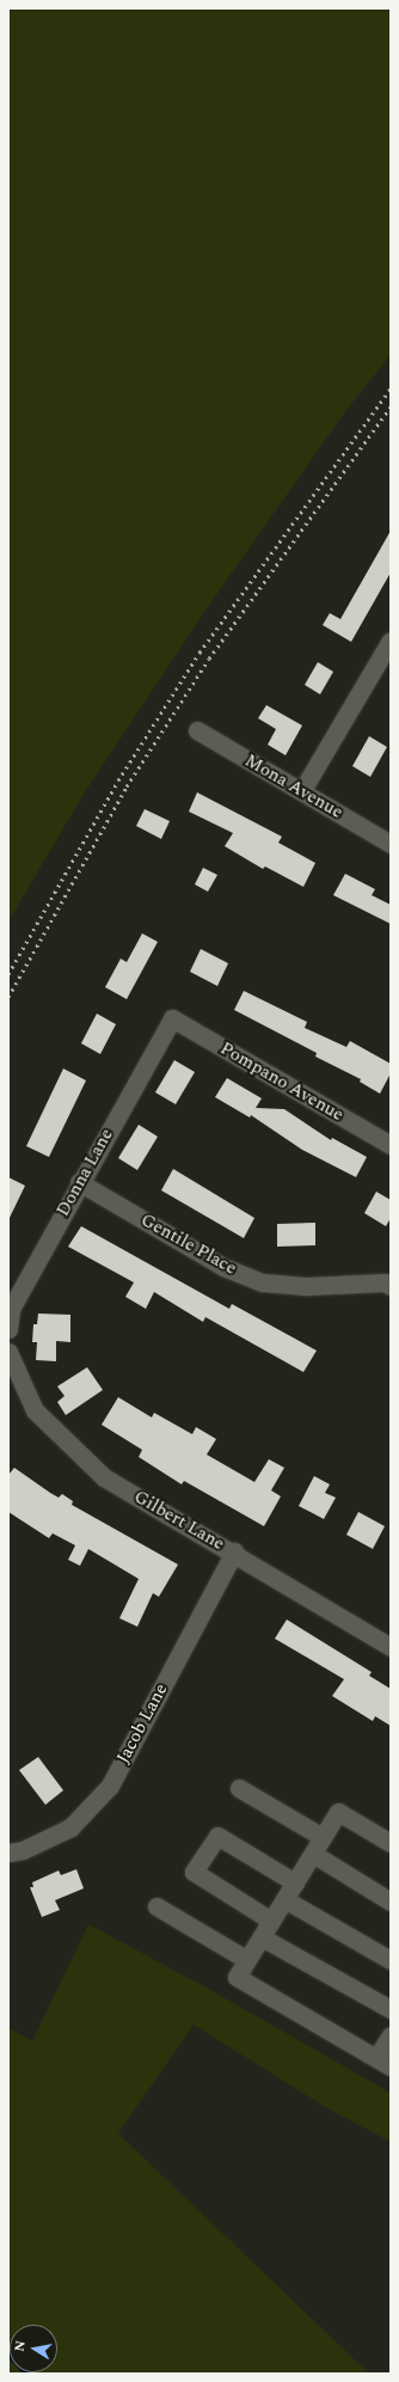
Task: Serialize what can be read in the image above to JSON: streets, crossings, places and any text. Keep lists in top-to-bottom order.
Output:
{
  "streets": {
    "street": [
      "Mona Avenue",
      "Pompano Avenue",
      "Donna Lane",
      "Gentile Place",
      "Gilbert Lane",
      "Jacob Lane"
    ]
  },
  "crossings": [
    ["Pompano Avenue", "Donna Lane"],
    ["Donna Lane", "Gentile Place"],
    ["Gilbert Lane", "Jacob Lane"]
  ],
  "north": "left"
}
